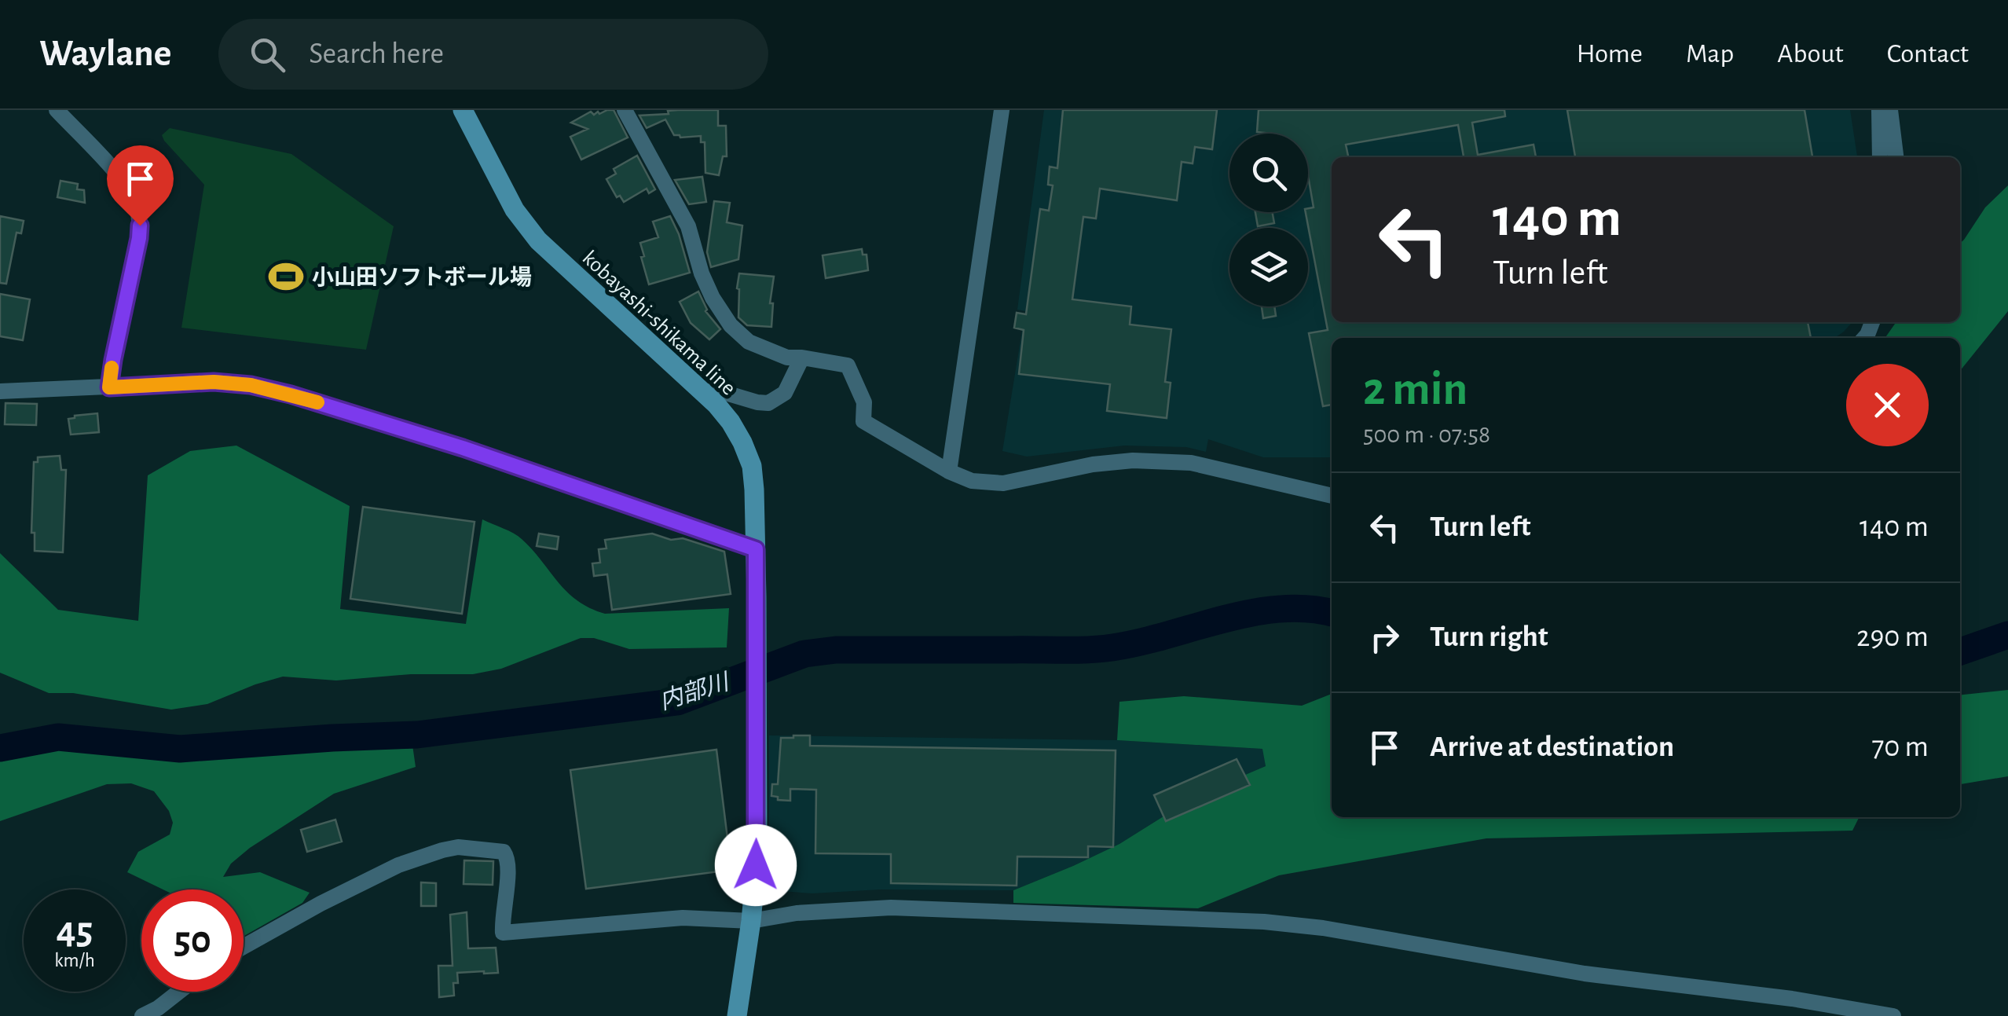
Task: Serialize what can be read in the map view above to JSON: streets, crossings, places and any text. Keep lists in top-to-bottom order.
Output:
{
  "streets": {
    "main road": ["kobayashi-shikama line"]
  },
  "water": ["内部川"],
  "places": {
    "sports": ["小山田ソフトボール場"]
  },
  "page": {
    "header": "Waylane",
    "search": "Search here",
    "nav": [
      "Home",
      "Map",
      "About",
      "Contact"
    ],
    "turn": ["140 m", "Turn left"],
    "heading": ["2 min", "500 m · 07:58"],
    "list": [
      {
        "name": "Turn left",
        "value": "140 m"
      },
      {
        "name": "Turn right",
        "value": "290 m"
      },
      {
        "name": "Arrive at destination",
        "value": "70 m"
      }
    ],
    "speed": "45 km/h",
    "limit": "50"
  }
}
